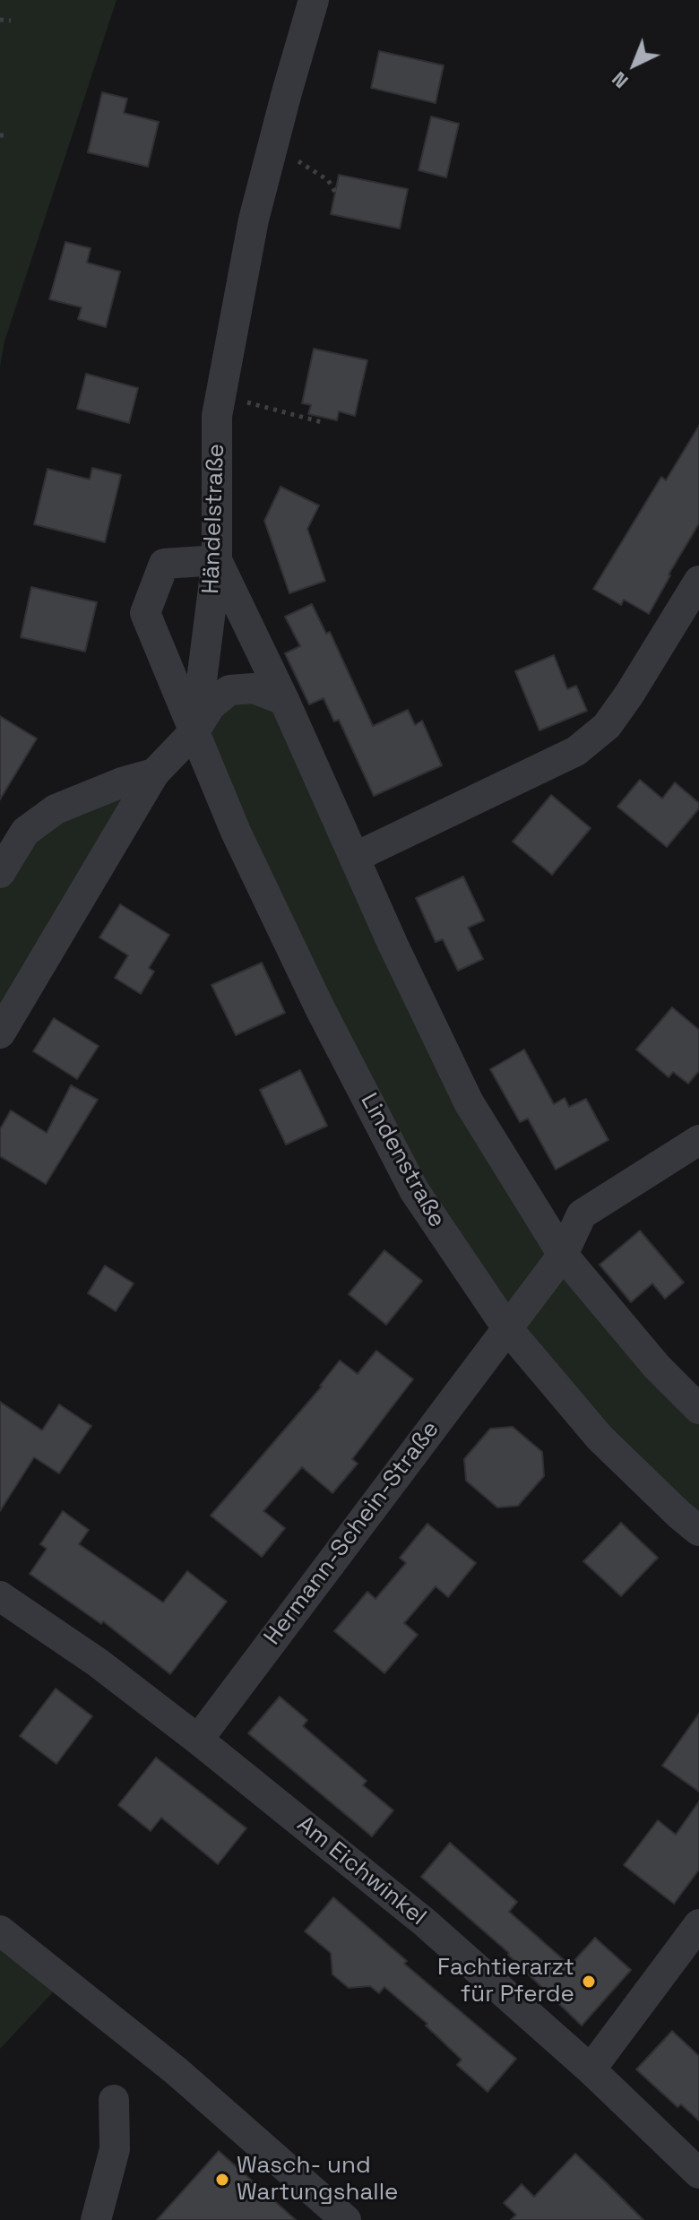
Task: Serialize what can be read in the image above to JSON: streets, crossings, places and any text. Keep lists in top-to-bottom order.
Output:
{
  "streets": {
    "street": [
      "Händelstraße",
      "Lindenstraße",
      "Hermann-Schein-Straße",
      "Am Eichwinkel"
    ]
  },
  "crossings": [
    ["Händelstraße", "Lindenstraße"],
    ["Lindenstraße", "Hermann-Schein-Straße"],
    ["Hermann-Schein-Straße", "Am Eichwinkel"]
  ],
  "places": ["Fachtierarzt für Pferde", "Wasch- und Wartungshalle"],
  "north": "bottom left"
}
